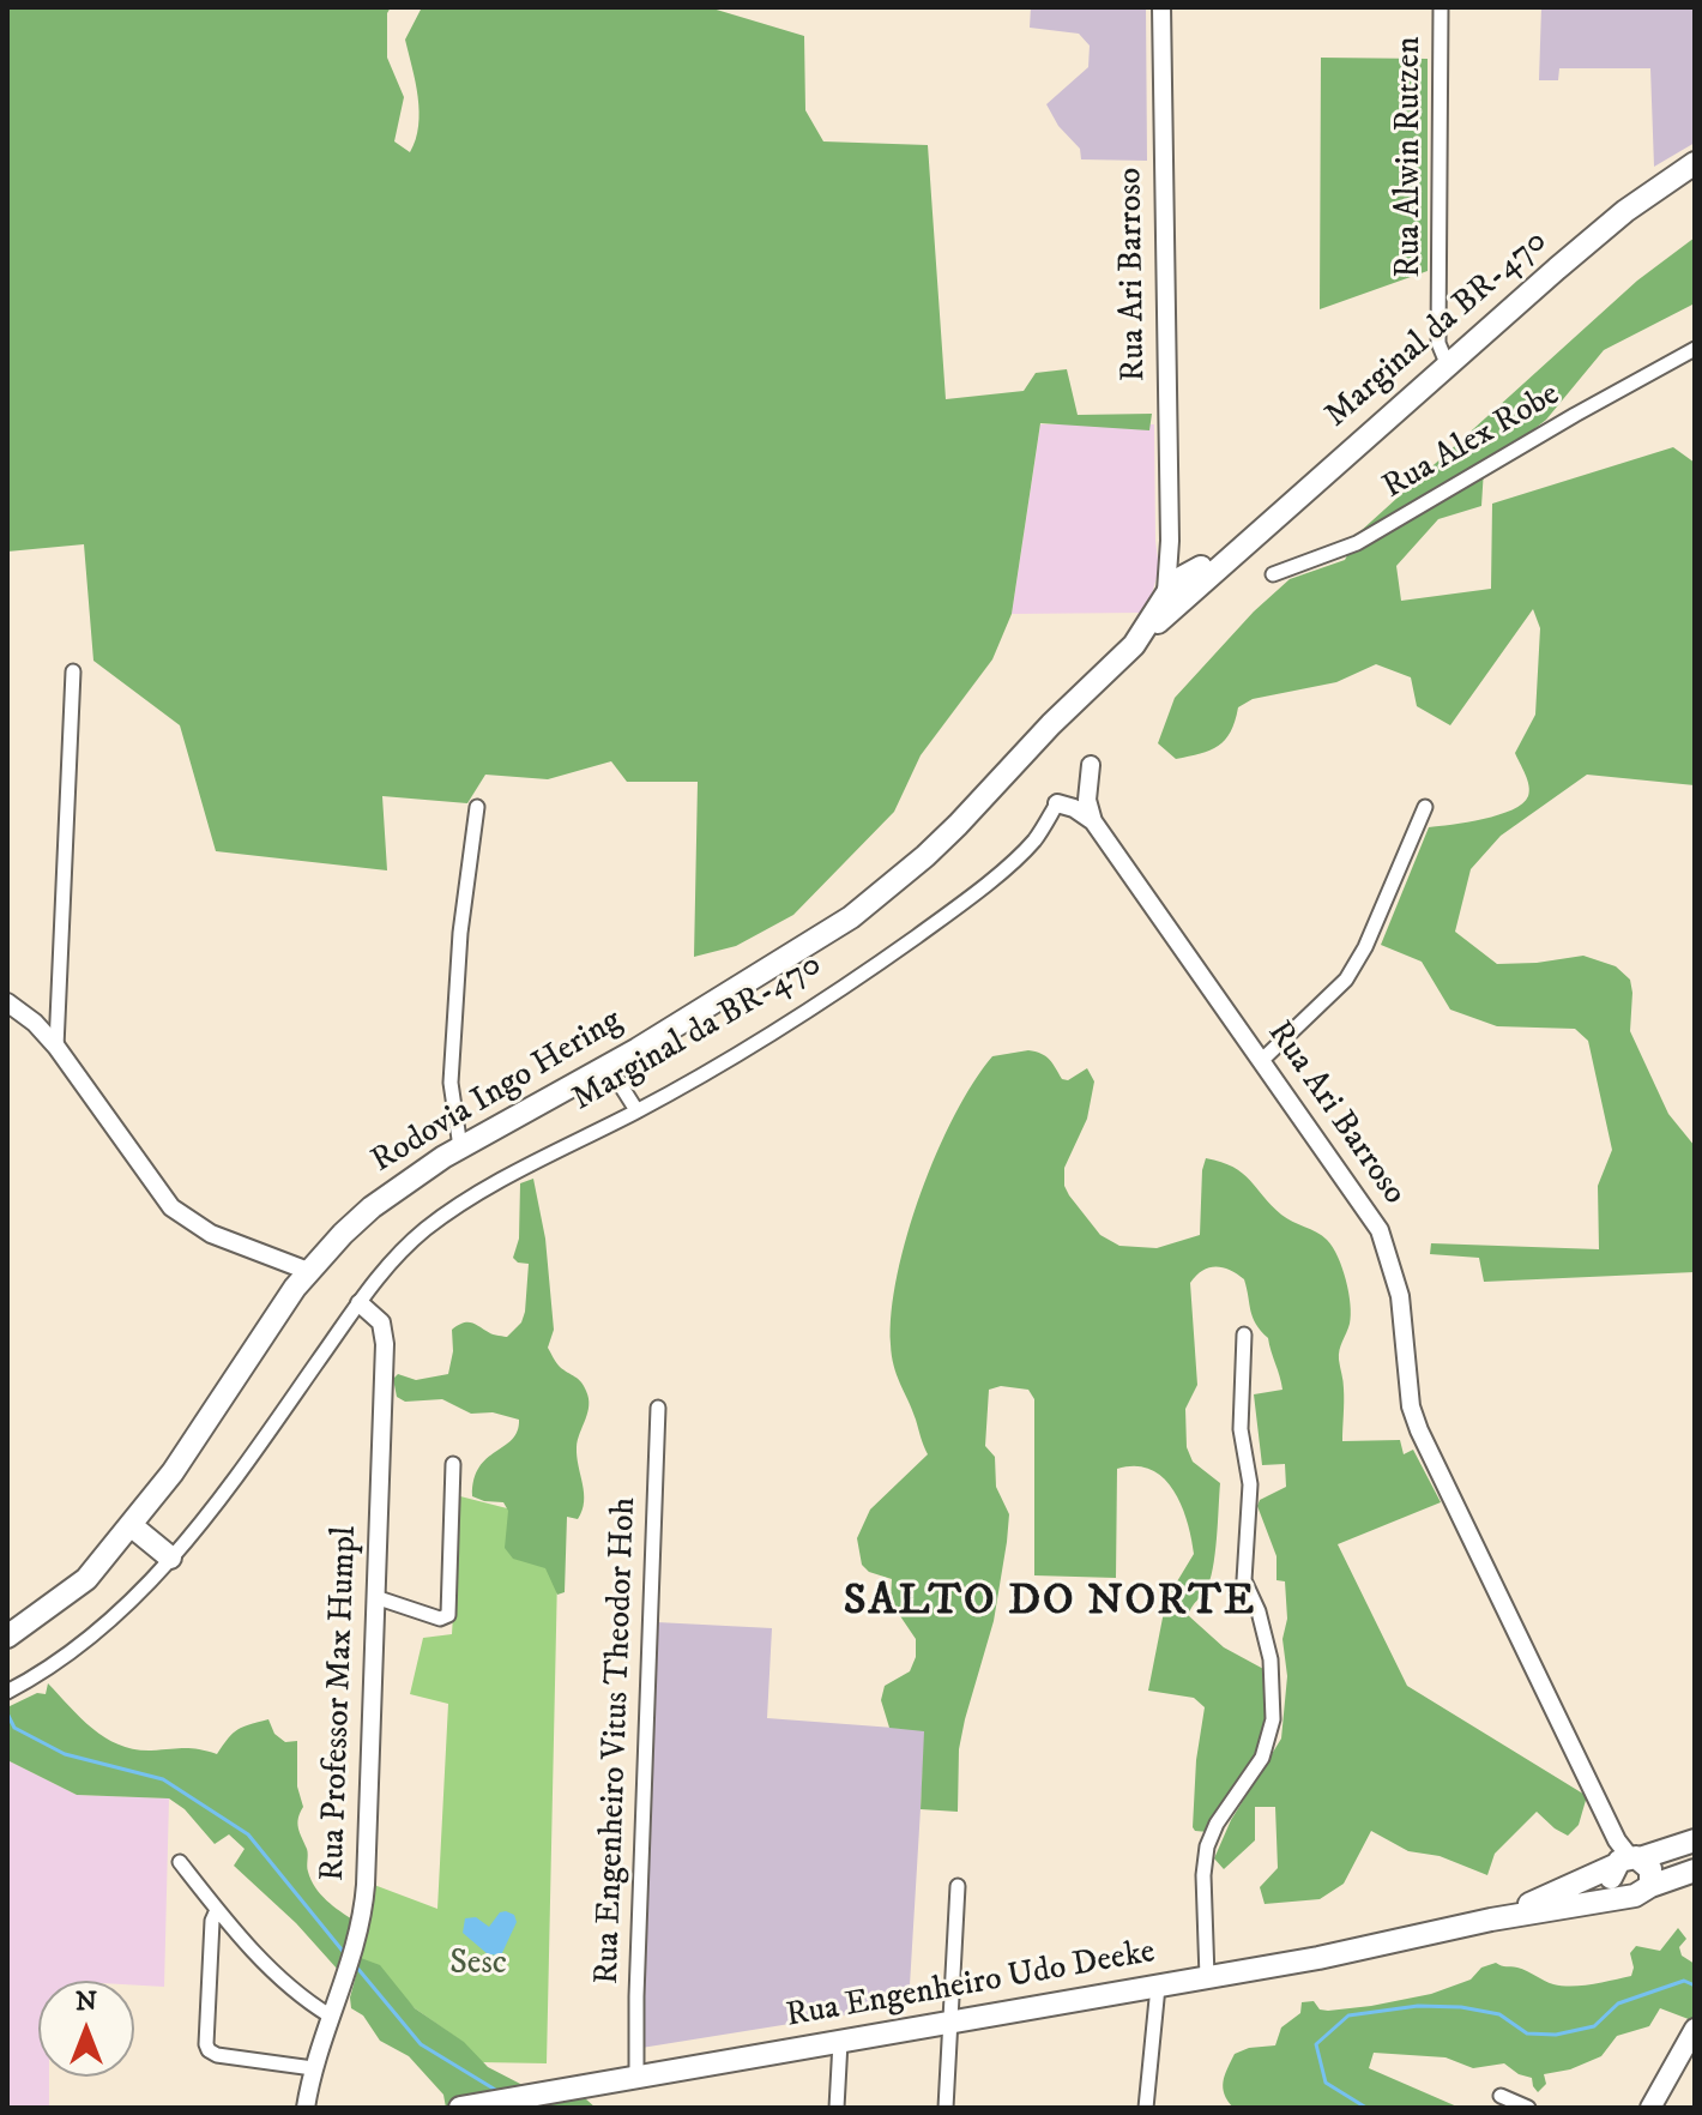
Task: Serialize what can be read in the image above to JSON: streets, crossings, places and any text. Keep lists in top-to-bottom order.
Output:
{
  "streets": {
    "main road": ["Marginal da BR-470", "Rodovia Ingo Hering", "Rua Engenheiro Udo Deeke"],
    "street": [
      "Rua Alwin Rutzen",
      "Rua Ari Barroso",
      "Rua Alex Robe",
      "Rua Professor Max Humpl",
      "Rua Engenheiro Vitus Theodor Hoh"
    ]
  },
  "crossings": [
    ["Rua Alwin Rutzen", "Marginal da BR-470"],
    ["Rua Ari Barroso", "Marginal da BR-470"],
    ["Rua Ari Barroso", "Rua Engenheiro Udo Deeke"],
    ["Marginal da BR-470", "Rodovia Ingo Hering"],
    ["Marginal da BR-470", "Rua Professor Max Humpl"],
    ["Rua Engenheiro Vitus Theodor Hoh", "Rua Engenheiro Udo Deeke"]
  ],
  "districts": ["SALTO DO NORTE"],
  "parks": ["Sesc"],
  "north": "top"
}
